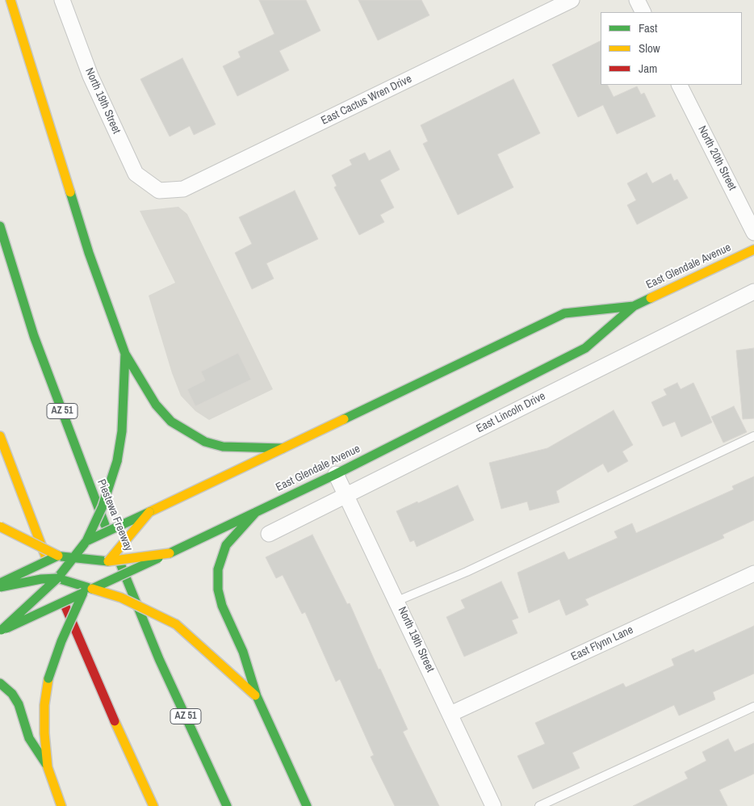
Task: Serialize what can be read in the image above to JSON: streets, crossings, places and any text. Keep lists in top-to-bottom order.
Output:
{
  "streets": {
    "main road": ["East Glendale Avenue", "AZ 51", "Piestewa Freeway"],
    "street": [
      "East Cactus Wren Drive",
      "North 19th Street",
      "North 20th Street",
      "East Lincoln Drive",
      "East Flynn Lane"
    ]
  },
  "crossings": [
    ["East Cactus Wren Drive", "North 19th Street"],
    ["North 19th Street", "East Glendale Avenue"],
    ["North 19th Street", "East Lincoln Drive"],
    ["North 19th Street", "East Flynn Lane"]
  ],
  "legend": ["Fast", "Slow", "Jam"]
}
